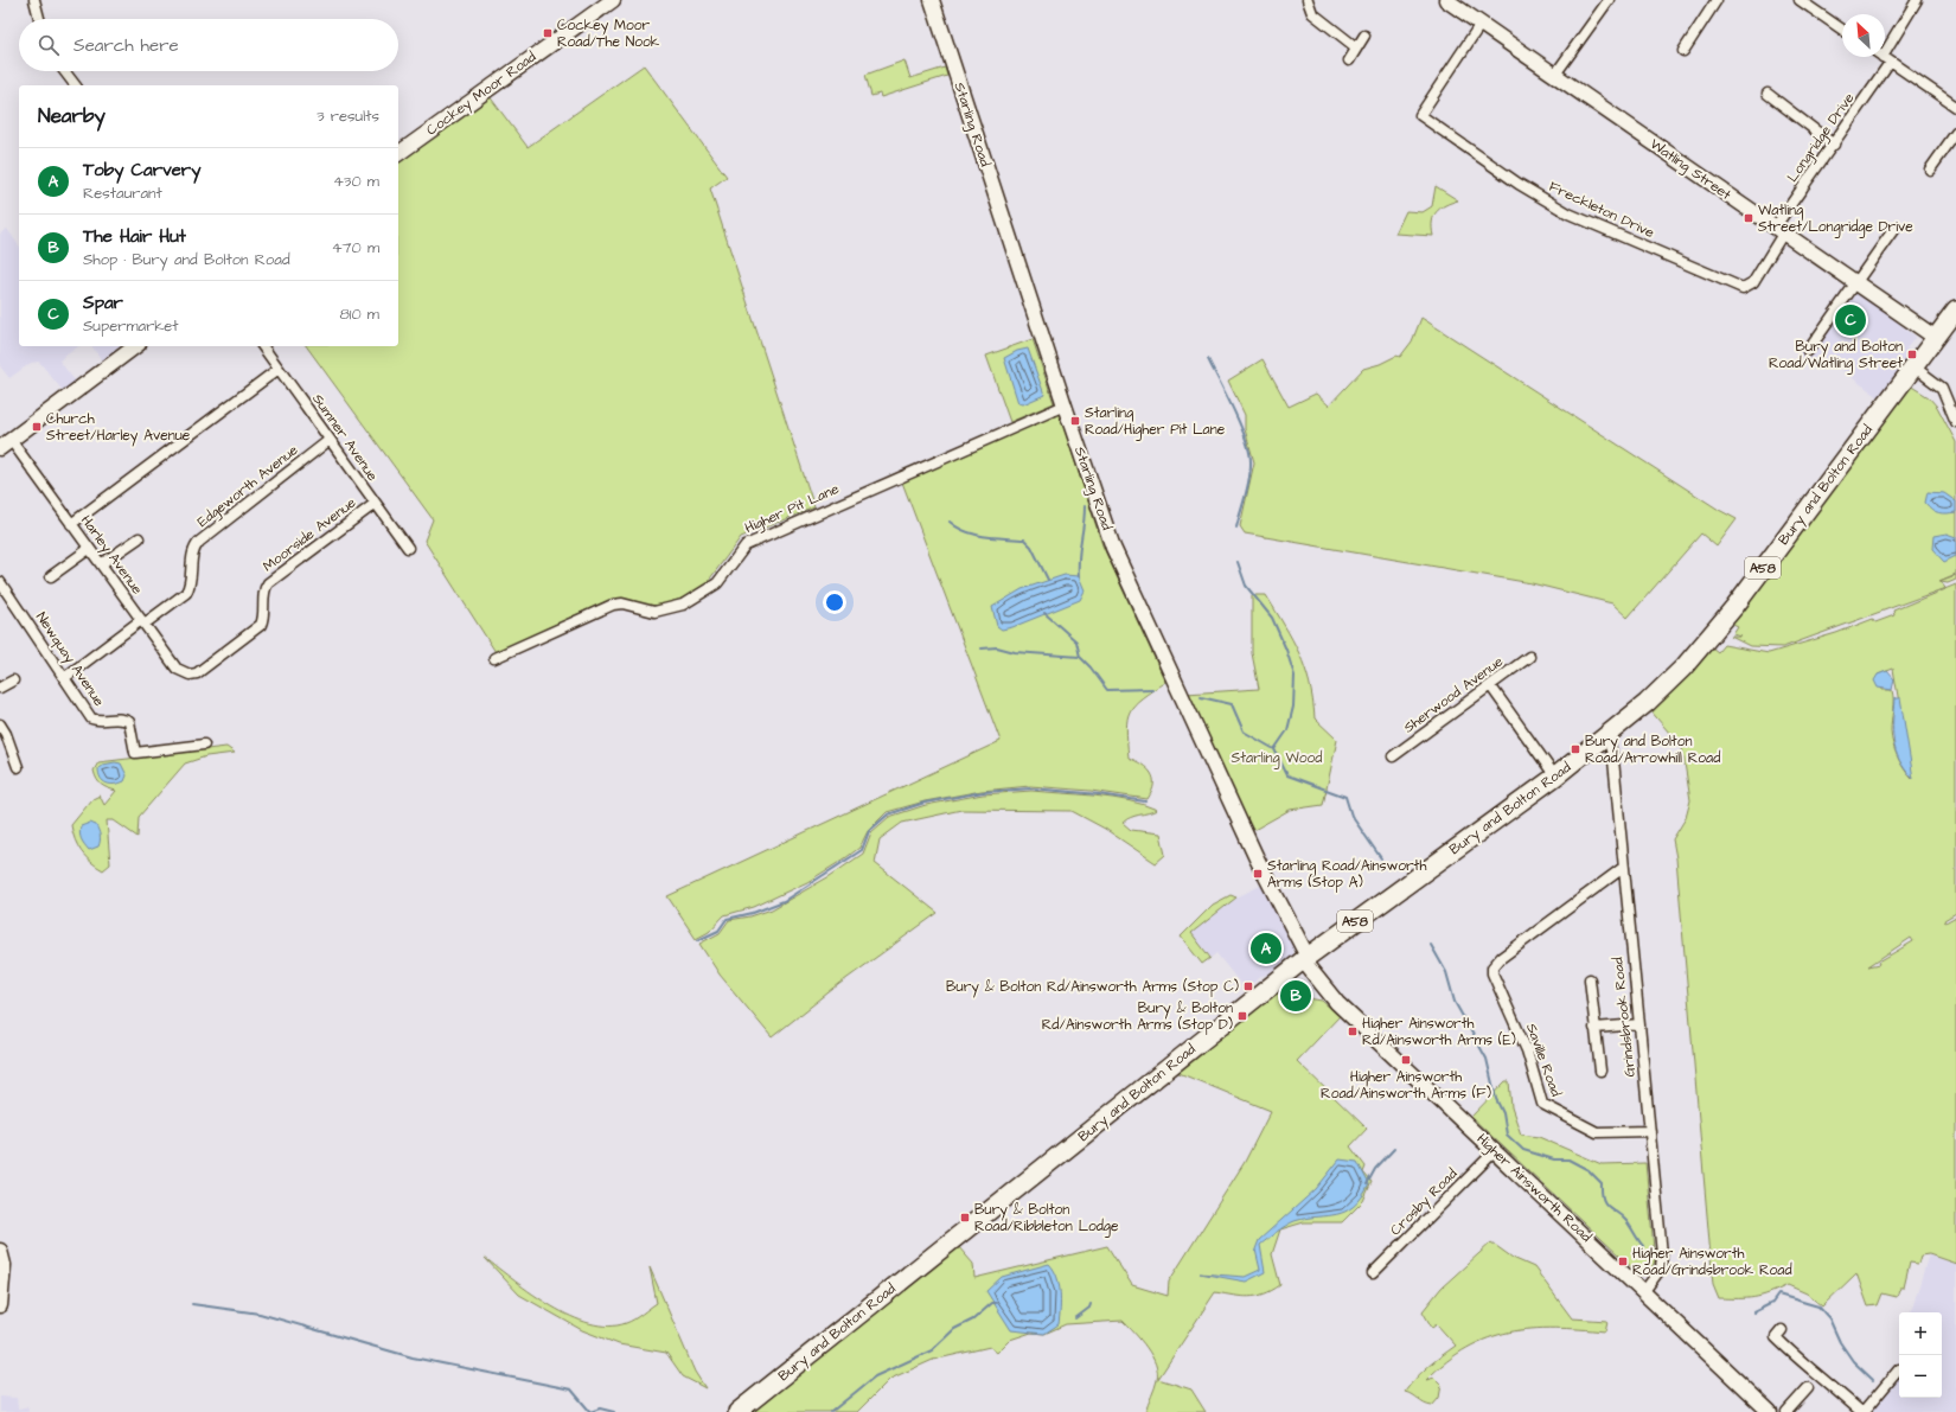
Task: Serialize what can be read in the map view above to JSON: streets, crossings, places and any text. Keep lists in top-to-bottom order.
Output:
{
  "streets": {
    "highway": ["Bury and Bolton Road", "A58"],
    "main road": [
      "Cockey Moor Road",
      "Starling Road",
      "Watling Street",
      "Higher Ainsworth Road"
    ],
    "street": [
      "Longridge Drive",
      "Freckleton Drive",
      "Sumner Avenue",
      "Edgeworth Avenue",
      "Higher Pit Lane",
      "Moorside Avenue",
      "Harley Avenue",
      "Newquay Avenue",
      "Sherwood Avenue",
      "Grindsbrook Road",
      "Saville Road",
      "Crosby Road"
    ]
  },
  "crossings": [
    ["Starling Road", "Bury and Bolton Road"],
    ["Starling Road", "Higher Pit Lane"],
    ["Starling Road", "Higher Ainsworth Road"],
    ["Longridge Drive", "Watling Street"],
    ["Longridge Drive", "Freckleton Drive"],
    ["Watling Street", "Freckleton Drive"],
    ["Watling Street", "Bury and Bolton Road"],
    ["Watling Street", "A58"],
    ["Sumner Avenue", "Edgeworth Avenue"],
    ["Sumner Avenue", "Moorside Avenue"],
    ["Bury and Bolton Road", "A58"],
    ["Bury and Bolton Road", "Grindsbrook Road"],
    ["Bury and Bolton Road", "Higher Ainsworth Road"],
    ["Edgeworth Avenue", "Harley Avenue"],
    ["Edgeworth Avenue", "Newquay Avenue"],
    ["Moorside Avenue", "Harley Avenue"],
    ["Grindsbrook Road", "Saville Road"],
    ["Grindsbrook Road", "Higher Ainsworth Road"],
    ["Higher Ainsworth Road", "Crosby Road"]
  ],
  "parks": ["Starling Wood"],
  "places": {
    "transit": [
      "Cockey Moor Road/The Nook",
      "Watling Street/Longridge Drive",
      "Bury and Bolton Road/Watling Street",
      "Starling Road/Higher Pit Lane",
      "Church Street/Harley Avenue",
      "Bury and Bolton Road/Arrowhill Road",
      "Starling Road/Ainsworth Arms (Stop A)",
      "Bury & Bolton Rd/Ainsworth Arms (Stop C)",
      "Bury & Bolton Rd/Ainsworth Arms (Stop D)",
      "Higher Ainsworth Rd/Ainsworth Arms (E)",
      "Higher Ainsworth Road/Ainsworth Arms (F)",
      "Bury & Bolton Road/Ribbleton Lodge",
      "Higher Ainsworth Road/Grindsbrook Road"
    ]
  },
  "north": "top left",
  "page": {
    "search": "Search here",
    "heading": ["Nearby", "3 results"],
    "list": [
      {
        "mark": "A",
        "name": "Toby Carvery",
        "note": "Restaurant",
        "value": "430 m"
      },
      {
        "mark": "B",
        "name": "The Hair Hut",
        "note": "Shop · Bury and Bolton Road",
        "value": "470 m"
      },
      {
        "mark": "C",
        "name": "Spar",
        "note": "Supermarket",
        "value": "810 m"
      }
    ],
    "pins": ["C", "A", "B"],
    "map_buttons": ["+", "−"]
  }
}
